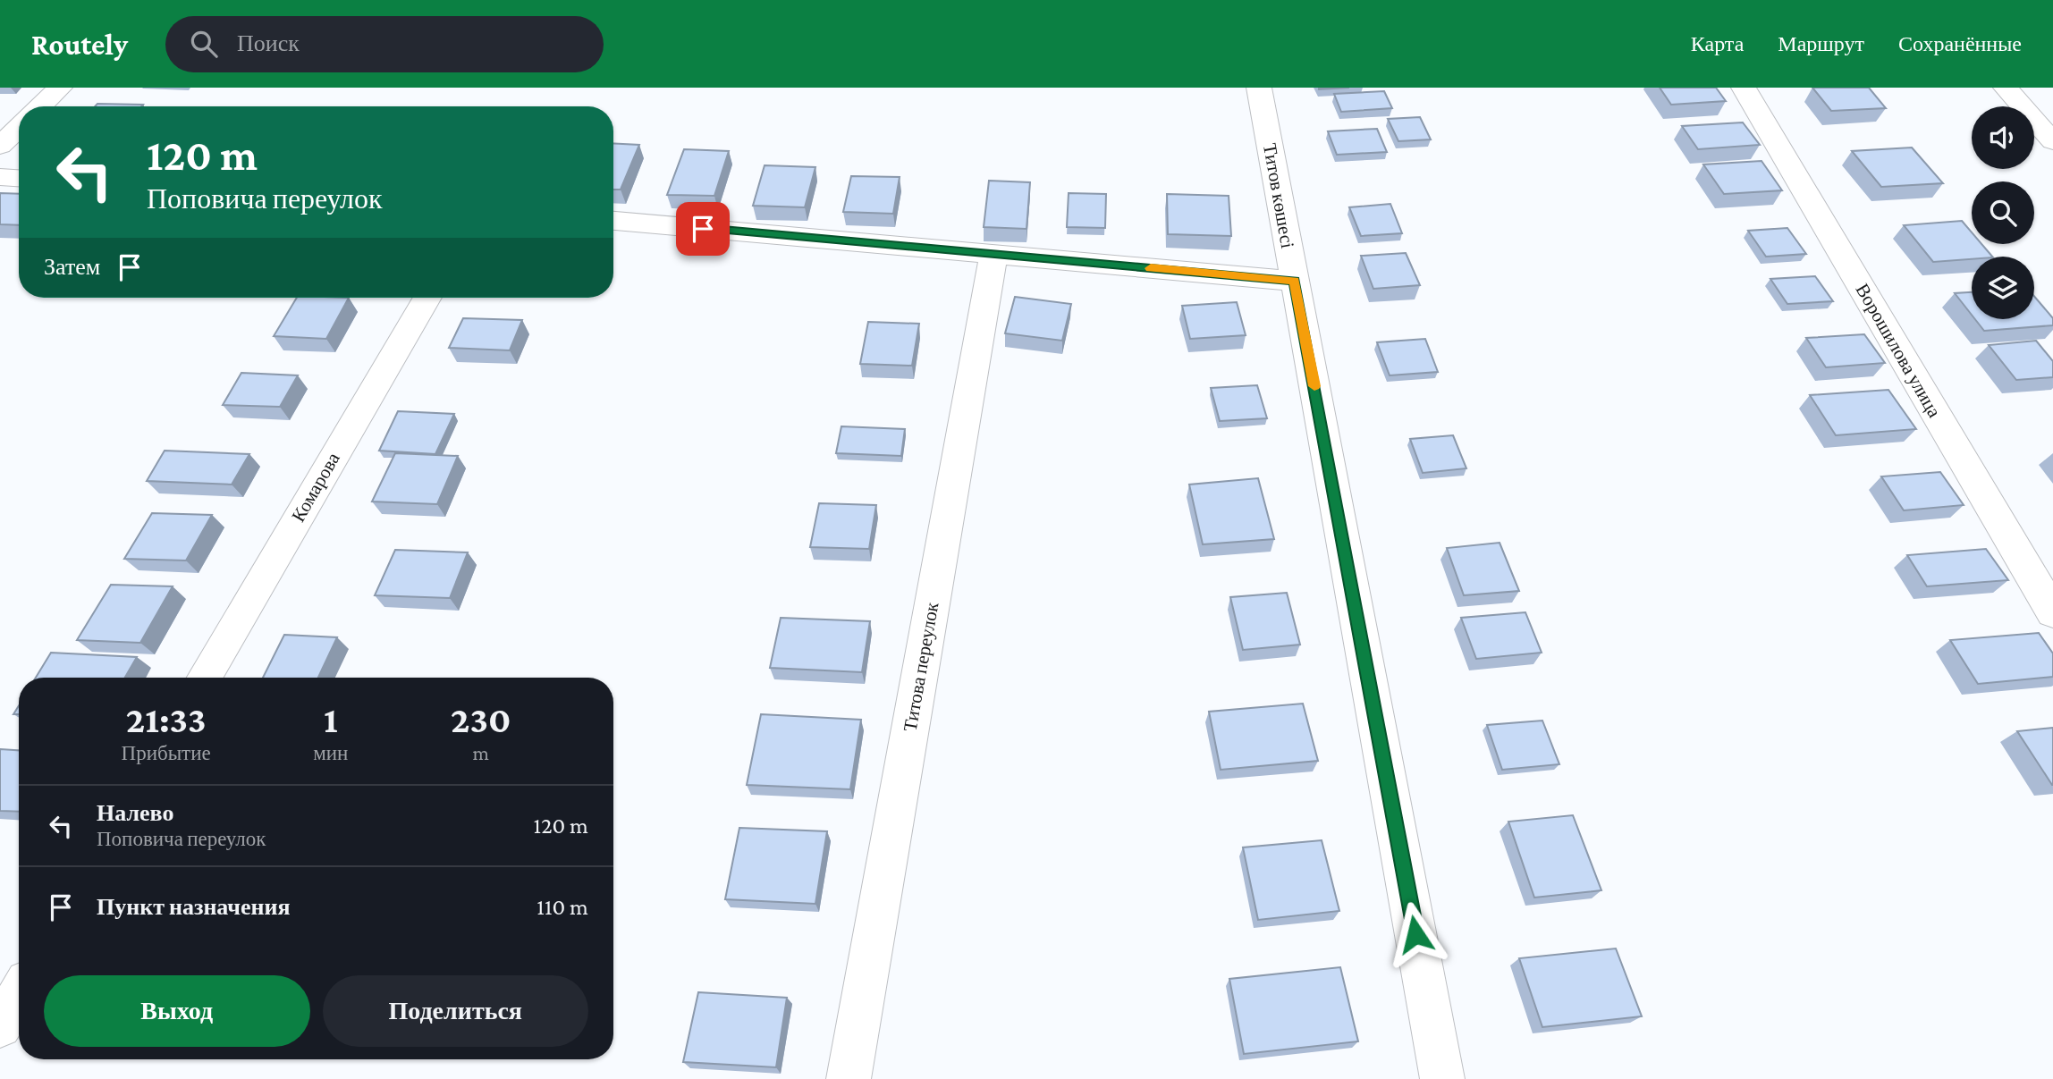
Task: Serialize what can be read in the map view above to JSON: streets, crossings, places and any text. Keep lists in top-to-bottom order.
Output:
{
  "streets": {
    "street": [
      "Титов көшесі",
      "Ворошилова улица",
      "Комарова",
      "Титова переулок"
    ]
  },
  "page": {
    "header": "Routely",
    "search": "Поиск",
    "nav": ["Карта", "Маршрут", "Сохранённые"],
    "turn": ["120 m", "Поповича переулок"],
    "then": "Затем",
    "eta": [
      "21:33",
      "Прибытие",
      "1",
      "мин",
      "230",
      "m"
    ],
    "list": [
      {
        "name": "Налево",
        "note": "Поповича переулок",
        "value": "120 m"
      },
      {
        "name": "Пункт назначения",
        "value": "110 m"
      }
    ],
    "buttons": ["Выход", "Поделиться"]
  }
}
